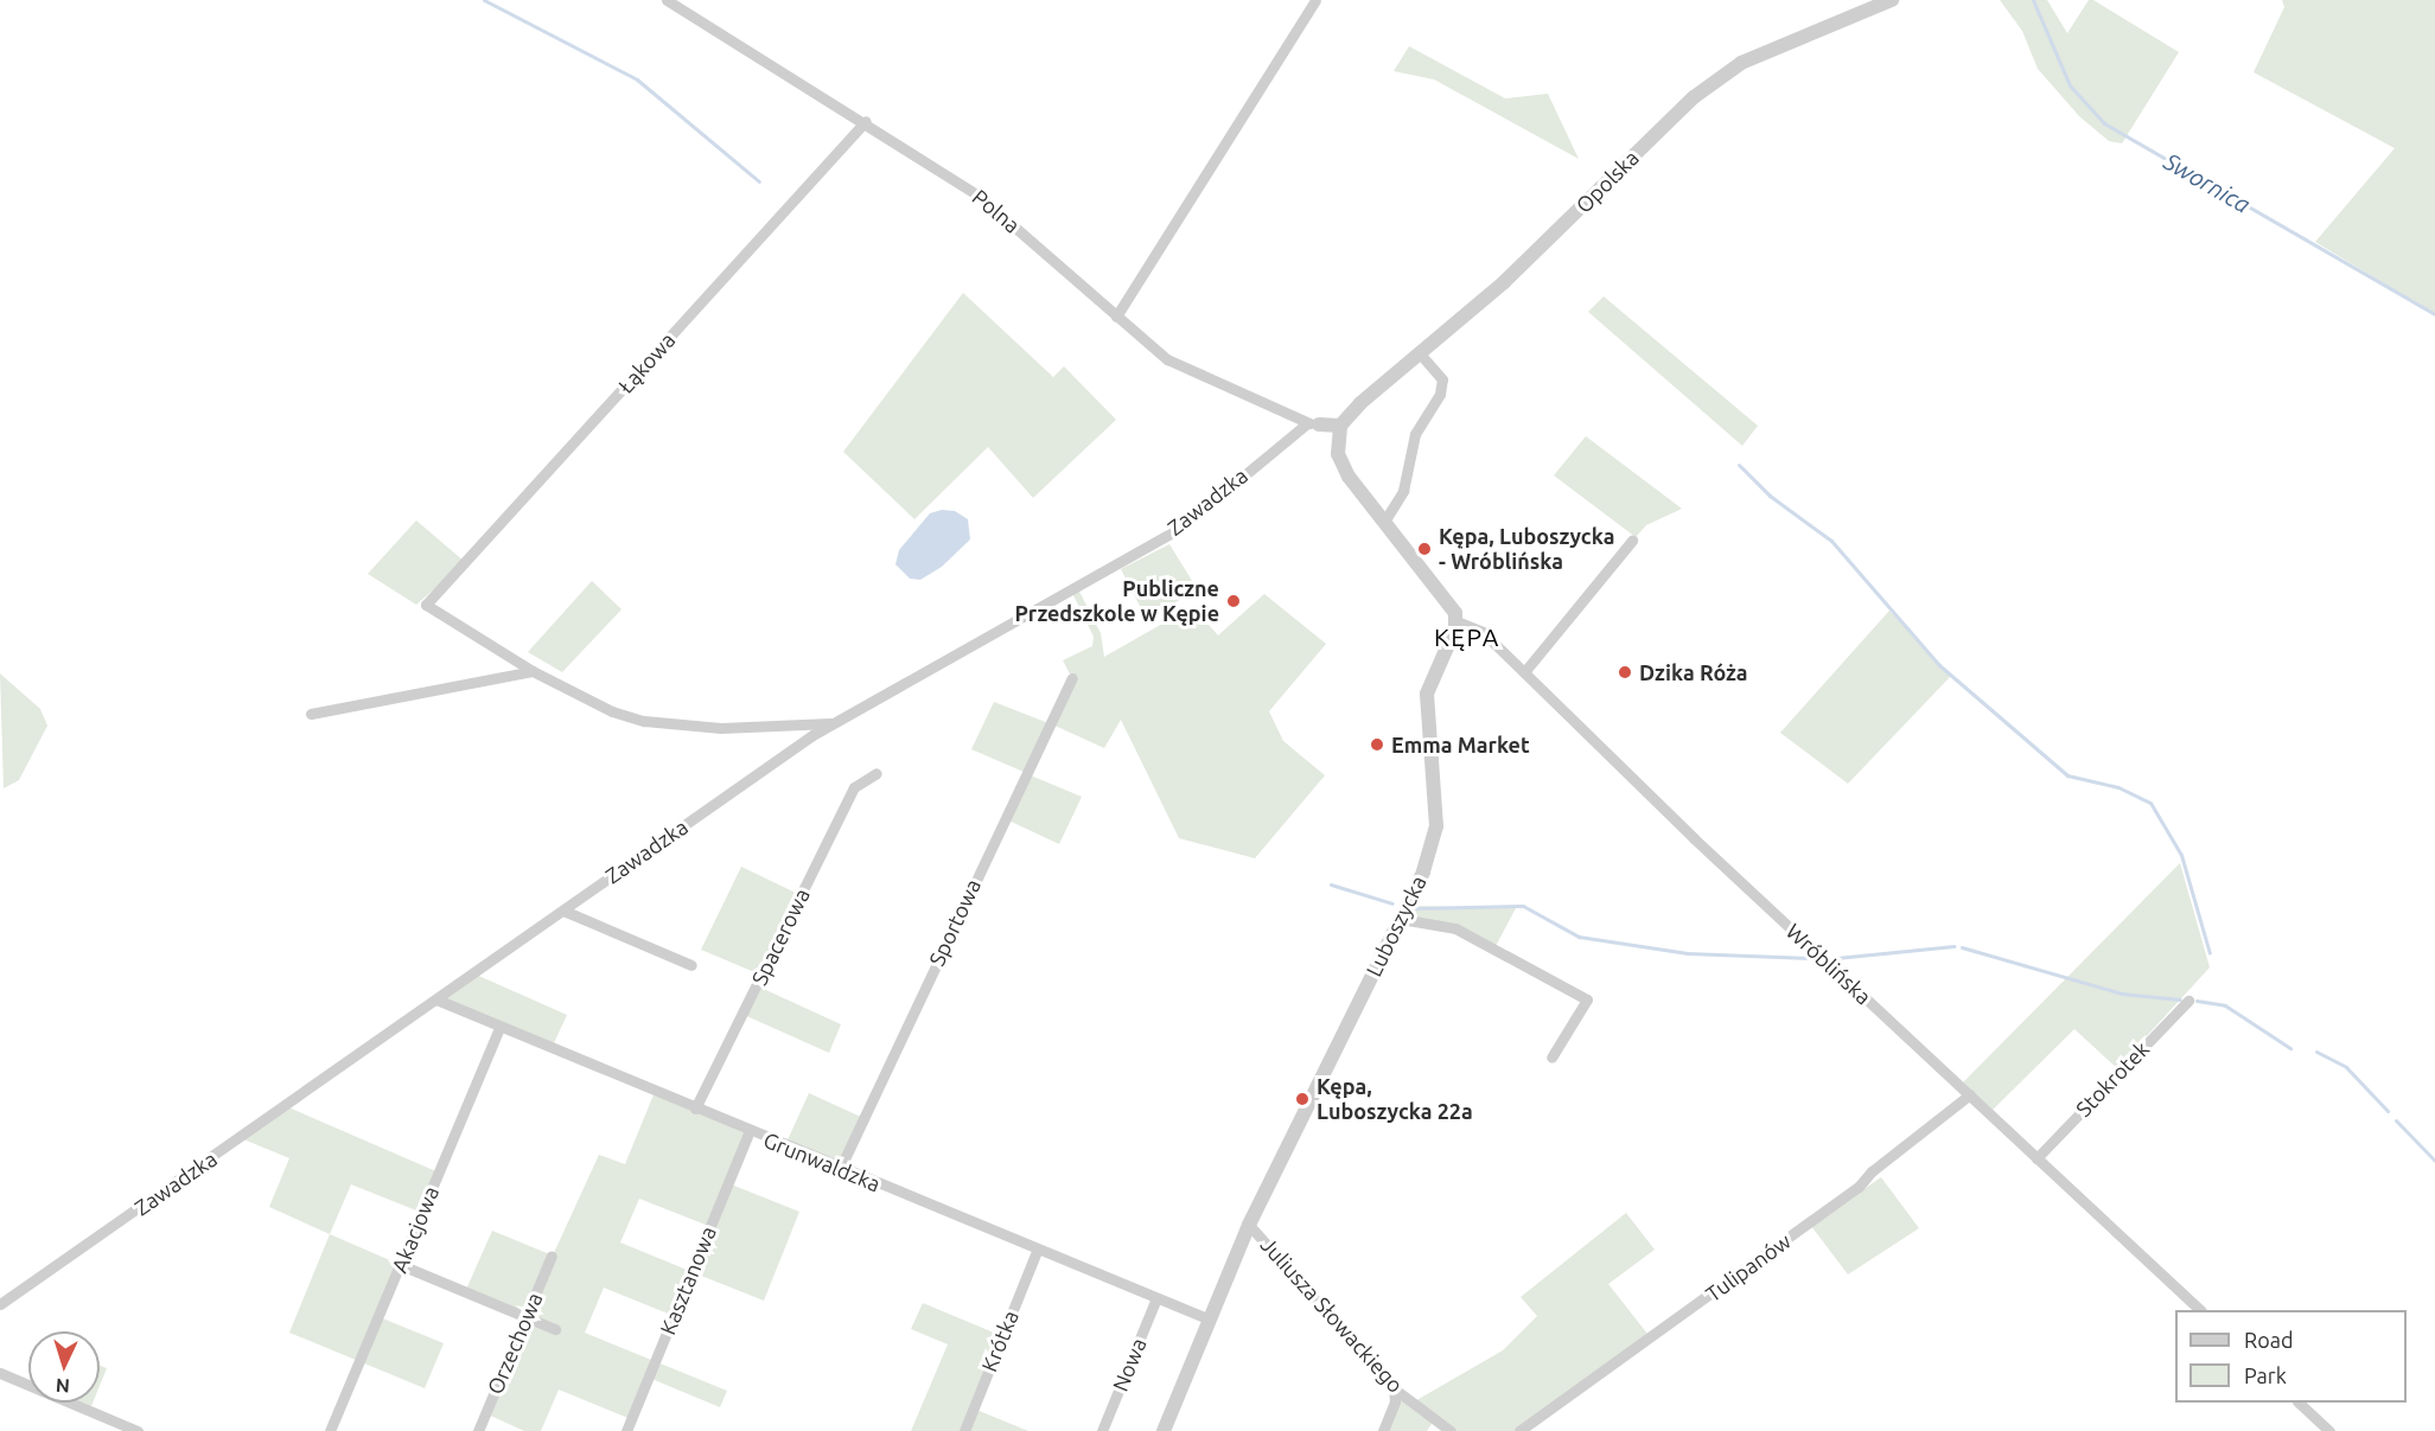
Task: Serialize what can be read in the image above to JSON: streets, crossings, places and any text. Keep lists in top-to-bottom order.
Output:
{
  "streets": {
    "street": [
      "Opolska",
      "Polna",
      "Łąkowa",
      "Zawadzka",
      "Sportowa",
      "Luboszycka",
      "Spacerowa",
      "Wróblińska",
      "Stokrotek",
      "Grunwaldzka",
      "Akacjowa",
      "Tulipanów",
      "Kasztanowa",
      "Juliusza Słowackiego",
      "Krótka",
      "Orzechowa",
      "Nowa"
    ]
  },
  "crossings": [
    ["Polna", "Łąkowa"],
    ["Polna", "Zawadzka"],
    ["Zawadzka", "Grunwaldzka"],
    ["Sportowa", "Grunwaldzka"],
    ["Luboszycka", "Wróblińska"],
    ["Luboszycka", "Grunwaldzka"],
    ["Luboszycka", "Juliusza Słowackiego"],
    ["Spacerowa", "Grunwaldzka"],
    ["Wróblińska", "Stokrotek"],
    ["Wróblińska", "Tulipanów"],
    ["Grunwaldzka", "Akacjowa"],
    ["Grunwaldzka", "Kasztanowa"],
    ["Grunwaldzka", "Krótka"],
    ["Grunwaldzka", "Nowa"]
  ],
  "districts": ["KĘPA"],
  "water": ["Swornica"],
  "places": [
    "Kępa, Luboszycka - Wróblińska",
    "Publiczne Przedszkole w Kępie",
    "Dzika Róża",
    "Emma Market",
    "Kępa, Luboszycka 22a"
  ],
  "legend": ["Road", "Park"],
  "north": "bottom"
}
